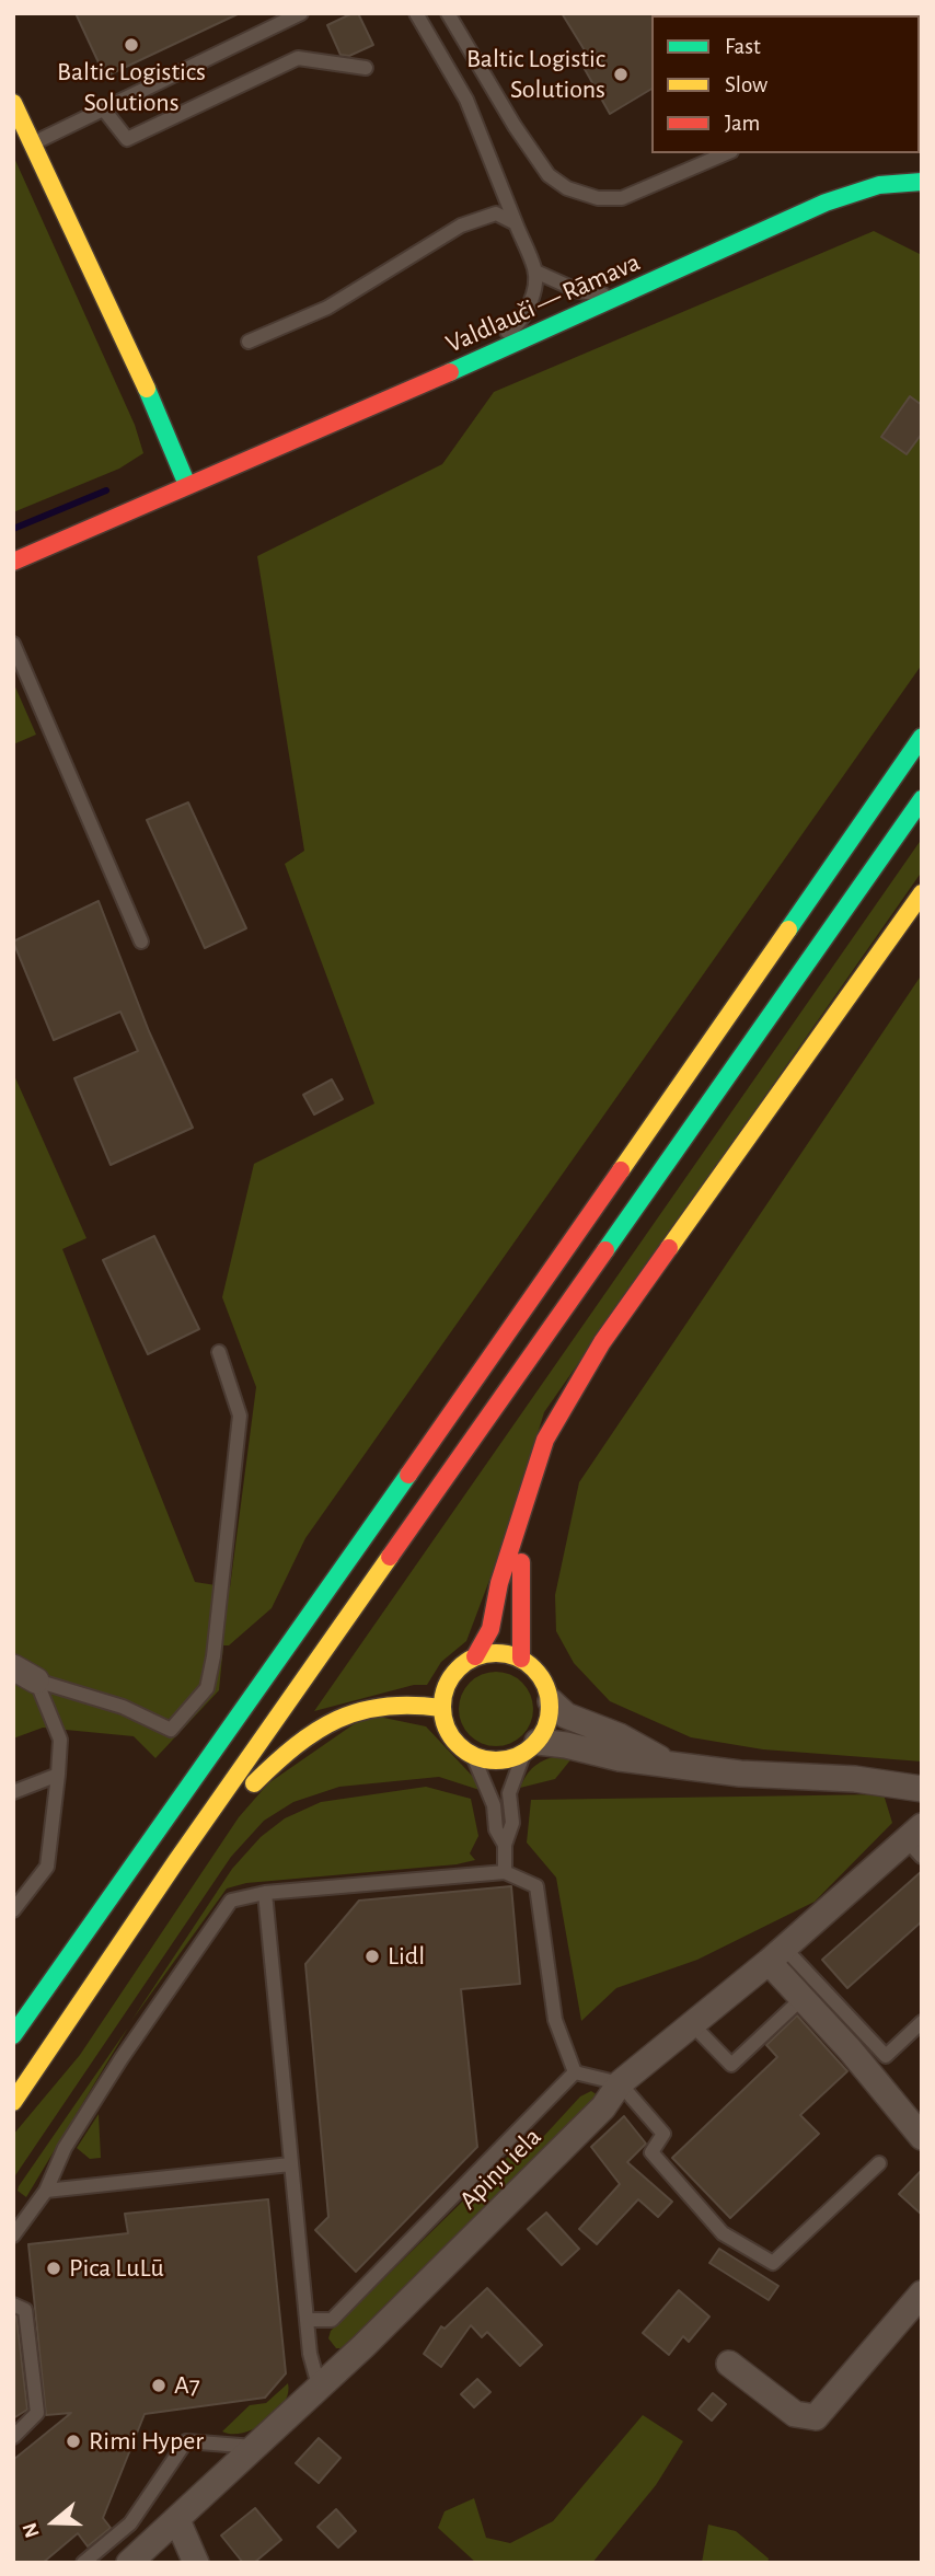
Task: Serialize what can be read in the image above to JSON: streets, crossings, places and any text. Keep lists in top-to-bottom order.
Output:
{
  "streets": {
    "main road": ["Valdlauči — Rāmava"],
    "street": ["Apiņu iela"]
  },
  "places": [
    "Baltic Logistics Solutions",
    "Baltic Logistic Solutions",
    "Lidl",
    "Pica LuLū",
    "A7",
    "Rimi Hyper"
  ],
  "legend": ["Fast", "Slow", "Jam"],
  "north": "left"
}
